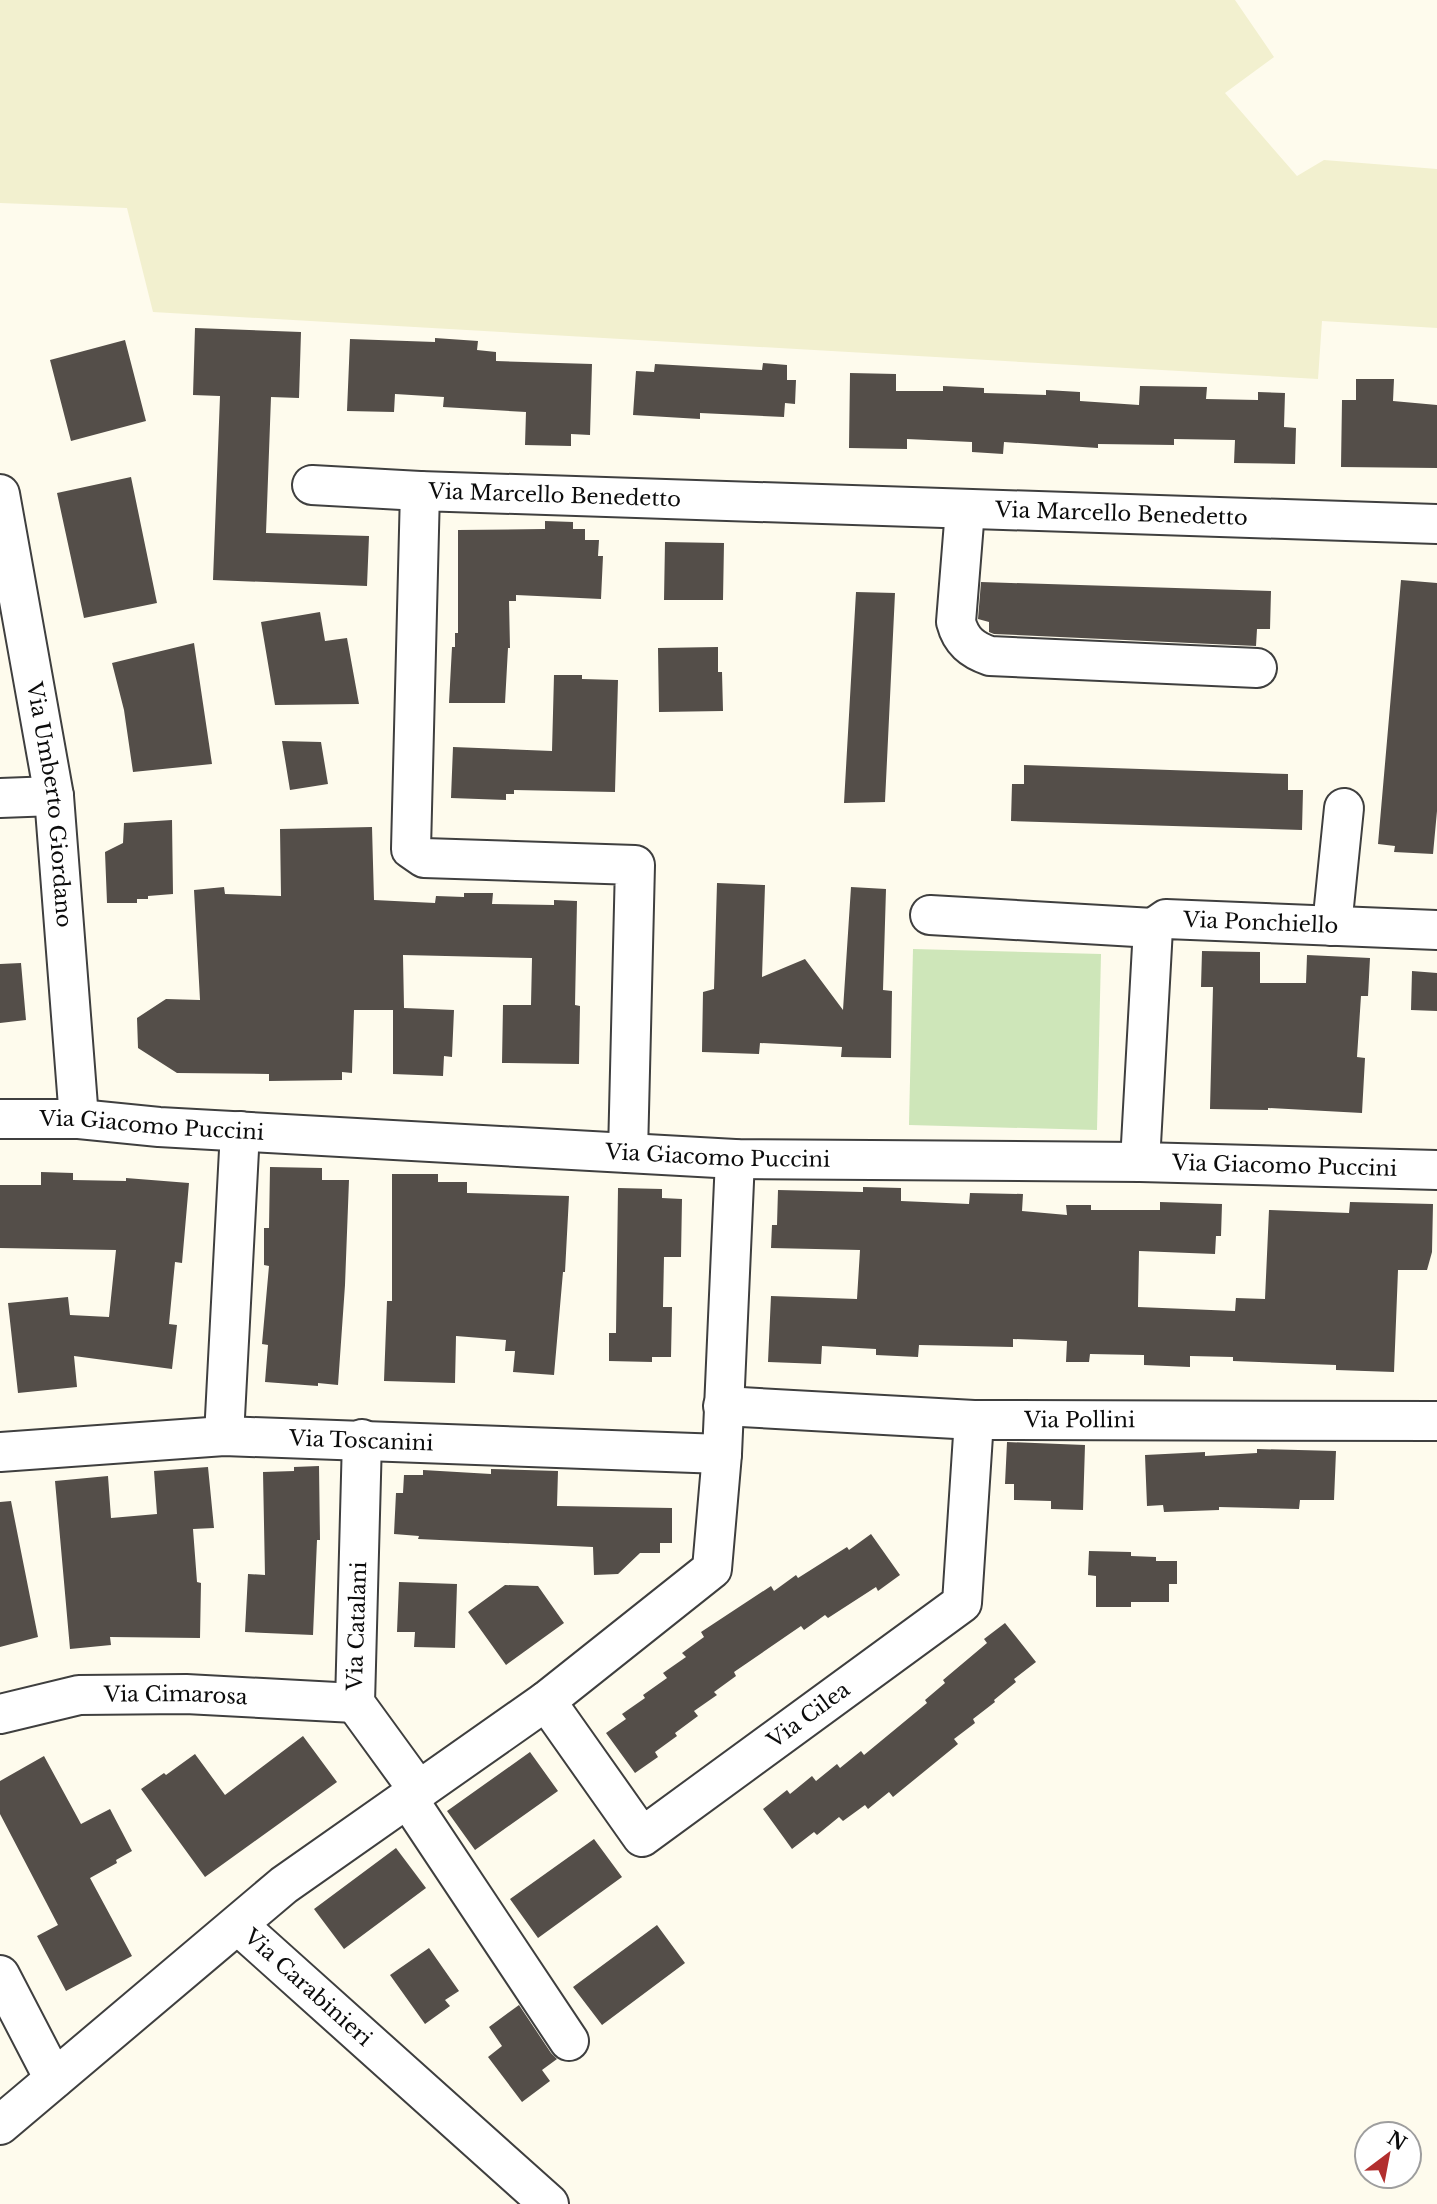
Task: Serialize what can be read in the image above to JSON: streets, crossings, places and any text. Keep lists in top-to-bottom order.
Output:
{
  "streets": {
    "street": [
      "Via Marcello Benedetto",
      "Via Umberto Giordano",
      "Via Ponchiello",
      "Via Giacomo Puccini",
      "Via Pollini",
      "Via Toscanini",
      "Via Catalani",
      "Via Cimarosa",
      "Via Cilea",
      "Via Carabinieri"
    ]
  },
  "crossings": [
    ["Via Marcello Benedetto", "Via Giacomo Puccini"],
    ["Via Umberto Giordano", "Via Giacomo Puccini"],
    ["Via Ponchiello", "Via Giacomo Puccini"],
    ["Via Pollini", "Via Cilea"],
    ["Via Toscanini", "Via Catalani"],
    ["Via Catalani", "Via Cimarosa"]
  ],
  "north": "top right"
}
